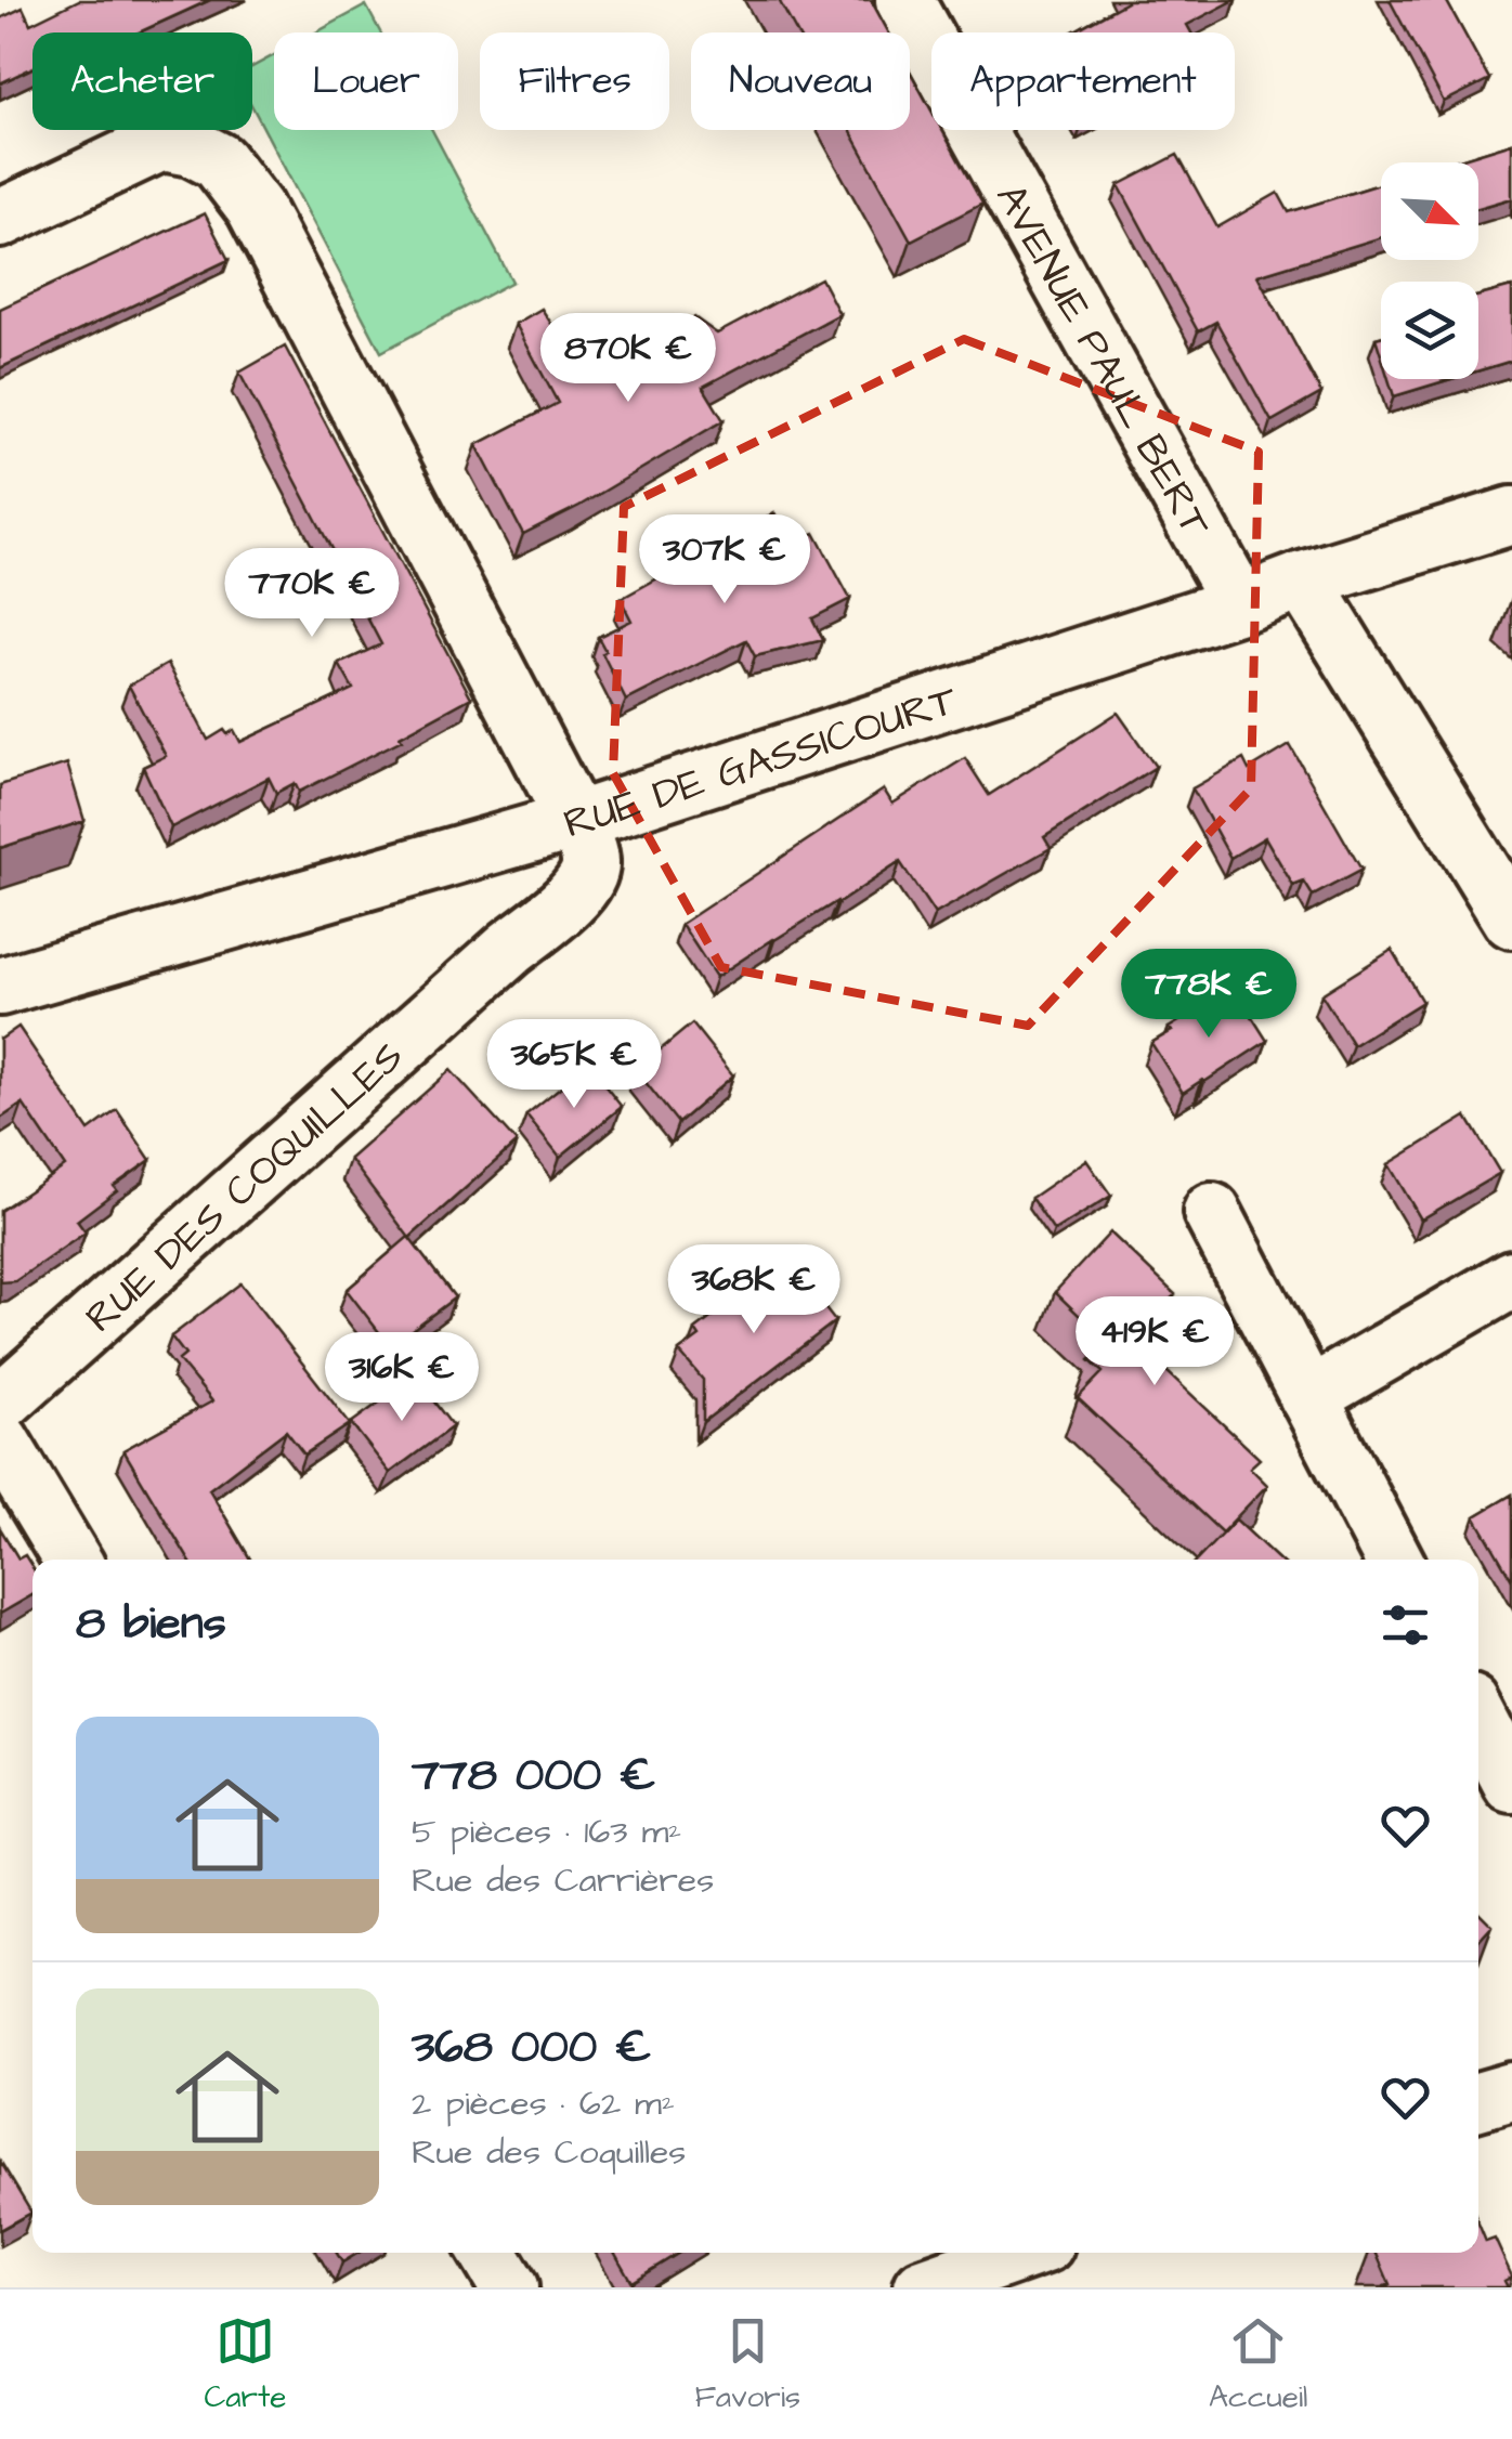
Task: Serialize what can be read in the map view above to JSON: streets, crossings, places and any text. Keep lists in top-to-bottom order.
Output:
{
  "streets": {
    "street": ["AVENUE PAUL BERT", "RUE DE GASSICOURT", "RUE DES COQUILLES"]
  },
  "crossings": [
    ["AVENUE PAUL BERT", "RUE DE GASSICOURT"],
    ["RUE DE GASSICOURT", "RUE DES COQUILLES"]
  ],
  "north": "bottom right",
  "page": {
    "chip": [
      "Acheter",
      "Louer",
      "Filtres",
      "Nouveau",
      "Appartement"
    ],
    "price": [
      "870K €",
      "307K €",
      "770K €",
      "778K €",
      "365K €",
      "368K €",
      "419K €",
      "316K €"
    ],
    "heading": "8 biens",
    "list": [
      {
        "name": "778 000 €",
        "note": "5 pièces · 163 m² · Rue des Carrières"
      },
      {
        "name": "368 000 €",
        "note": "2 pièces · 62 m² · Rue des Coquilles"
      }
    ],
    "tabs": ["Carte", "Favoris", "Accueil"]
  }
}
